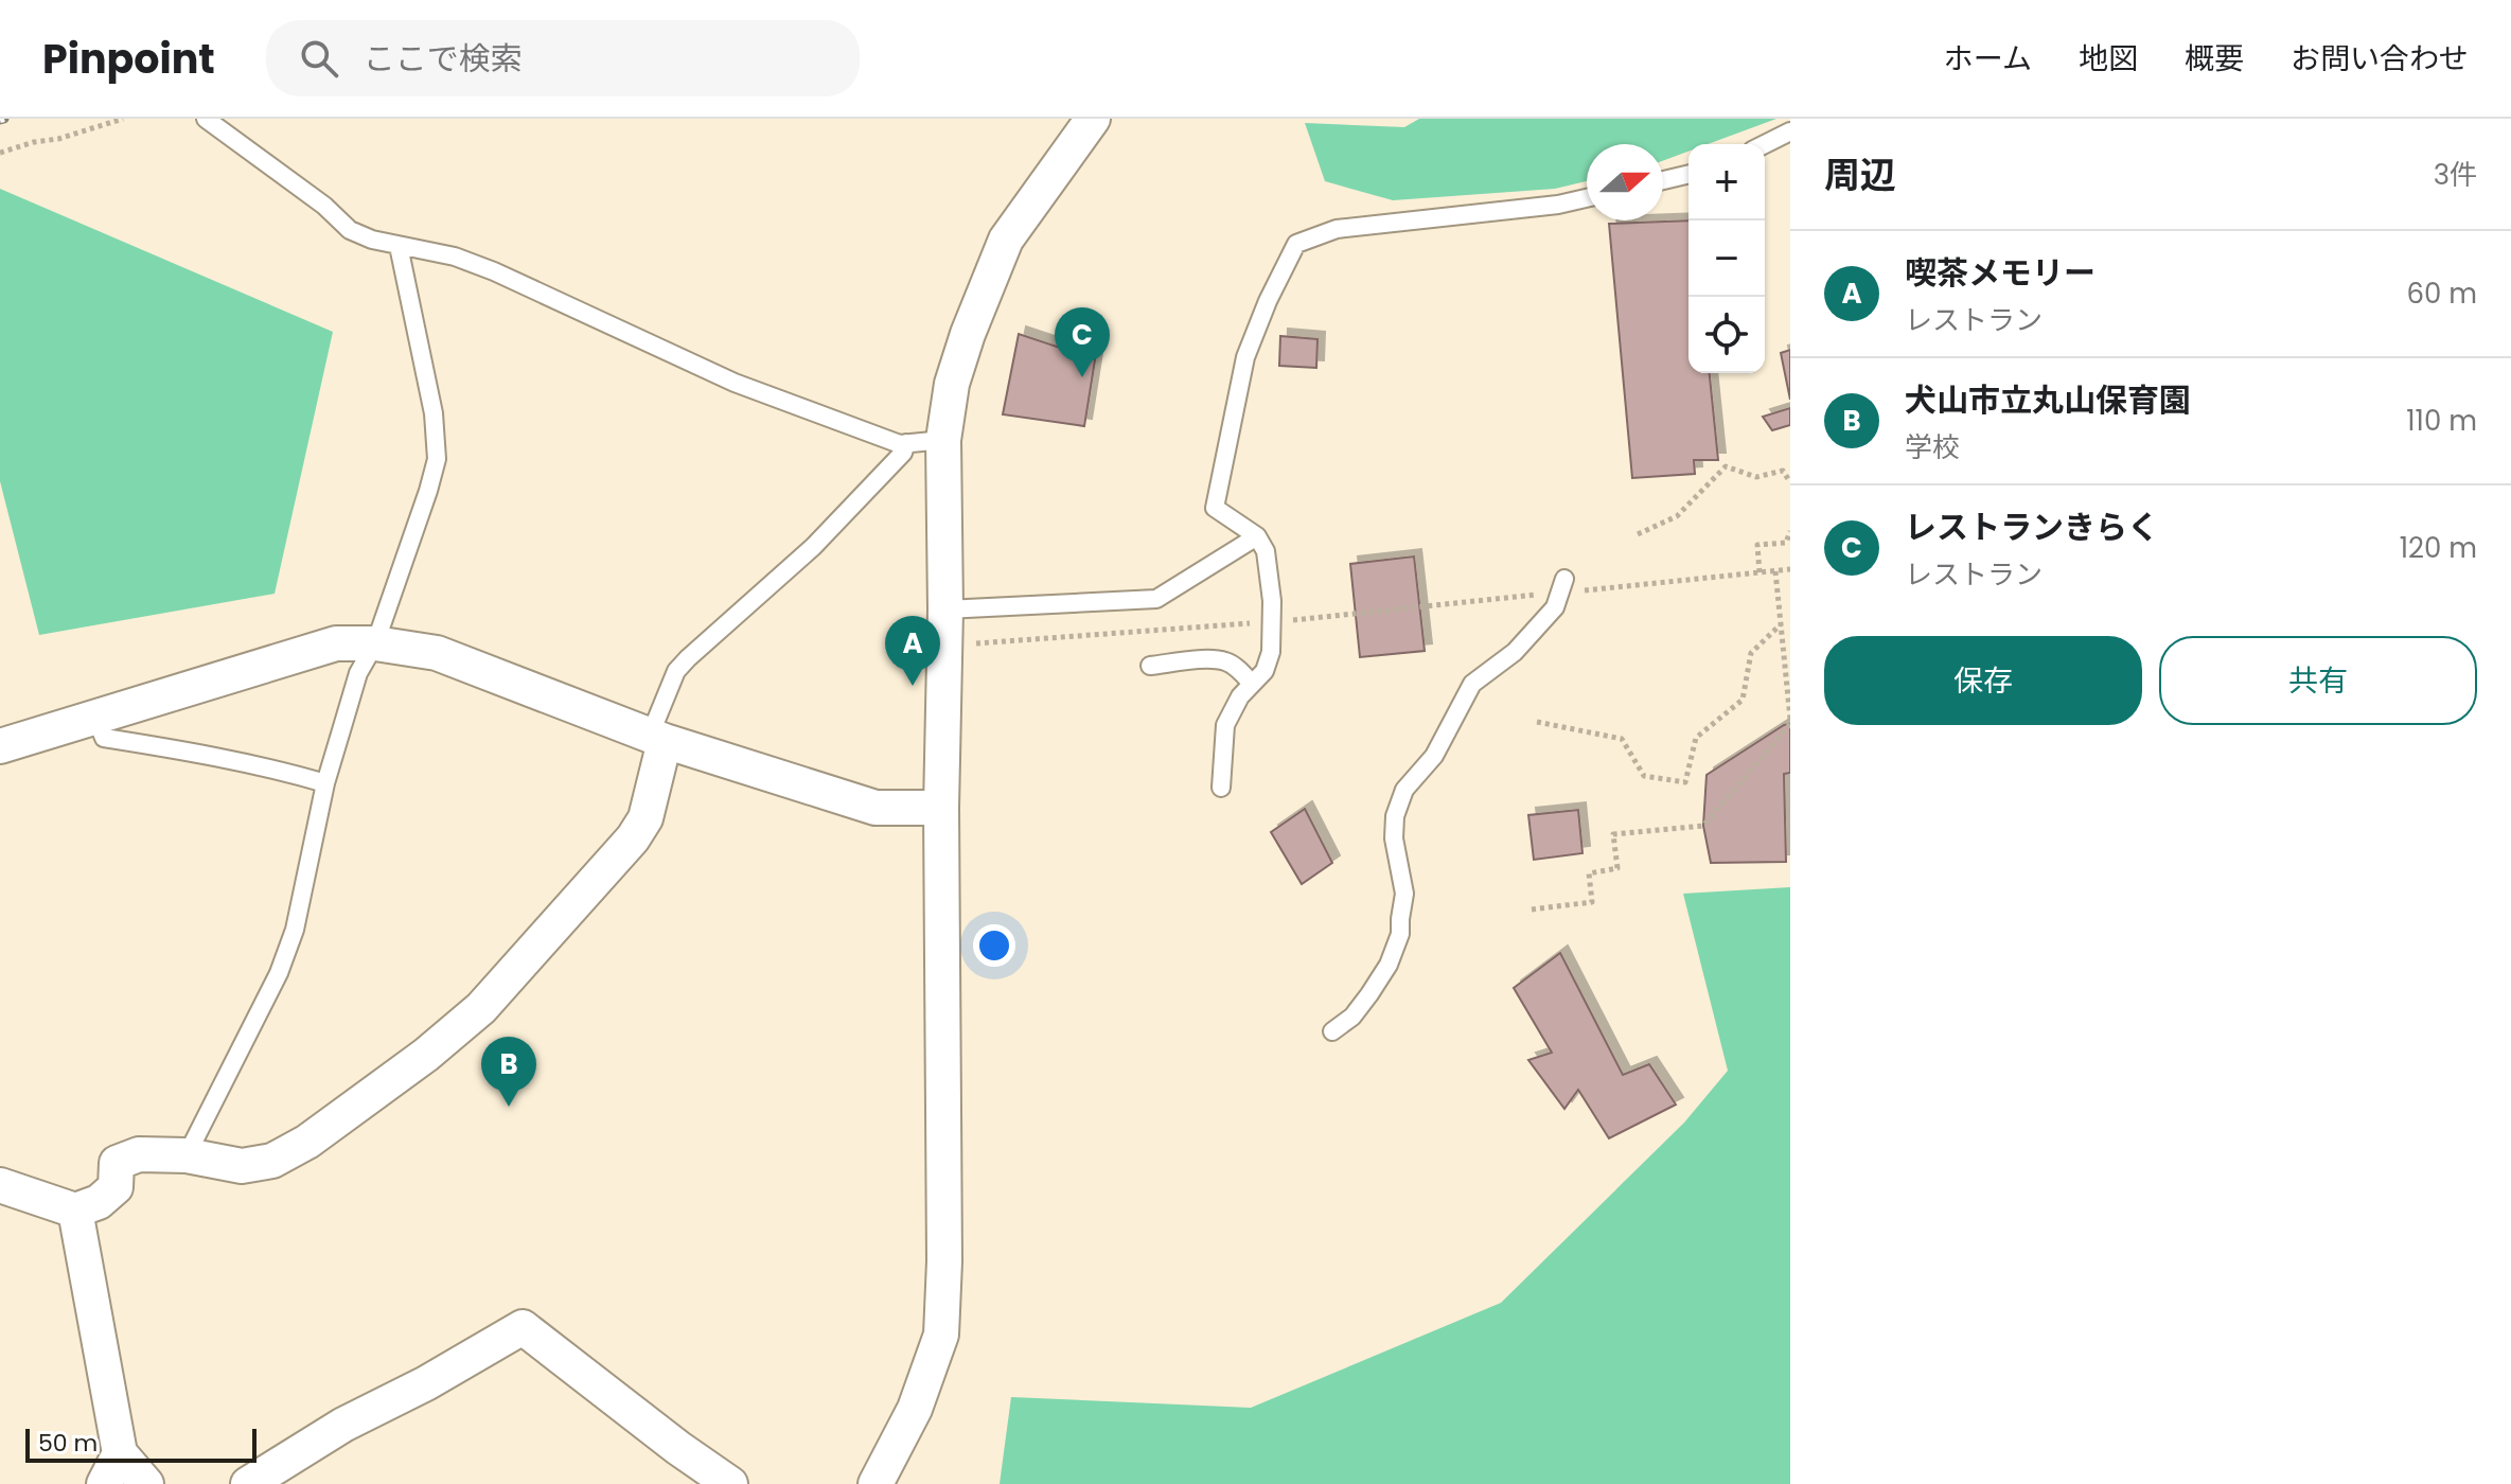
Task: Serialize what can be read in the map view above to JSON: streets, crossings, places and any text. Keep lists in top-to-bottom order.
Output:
{
  "scale_bar": "50 m",
  "north": "right",
  "page": {
    "header": "Pinpoint",
    "search": "ここで検索",
    "nav": [
      "ホーム",
      "地図",
      "概要",
      "お問い合わせ"
    ],
    "heading": ["周辺", "3件"],
    "map_buttons": ["+", "−"],
    "list": [
      {
        "mark": "A",
        "name": "喫茶メモリー",
        "note": "レストラン",
        "value": "60 m"
      },
      {
        "mark": "B",
        "name": "犬山市立丸山保育園",
        "note": "学校",
        "value": "110 m"
      },
      {
        "mark": "C",
        "name": "レストランきらく",
        "note": "レストラン",
        "value": "120 m"
      }
    ],
    "pins": ["C", "A", "B"],
    "buttons": ["保存", "共有"],
    "scale": "50 m"
  }
}
